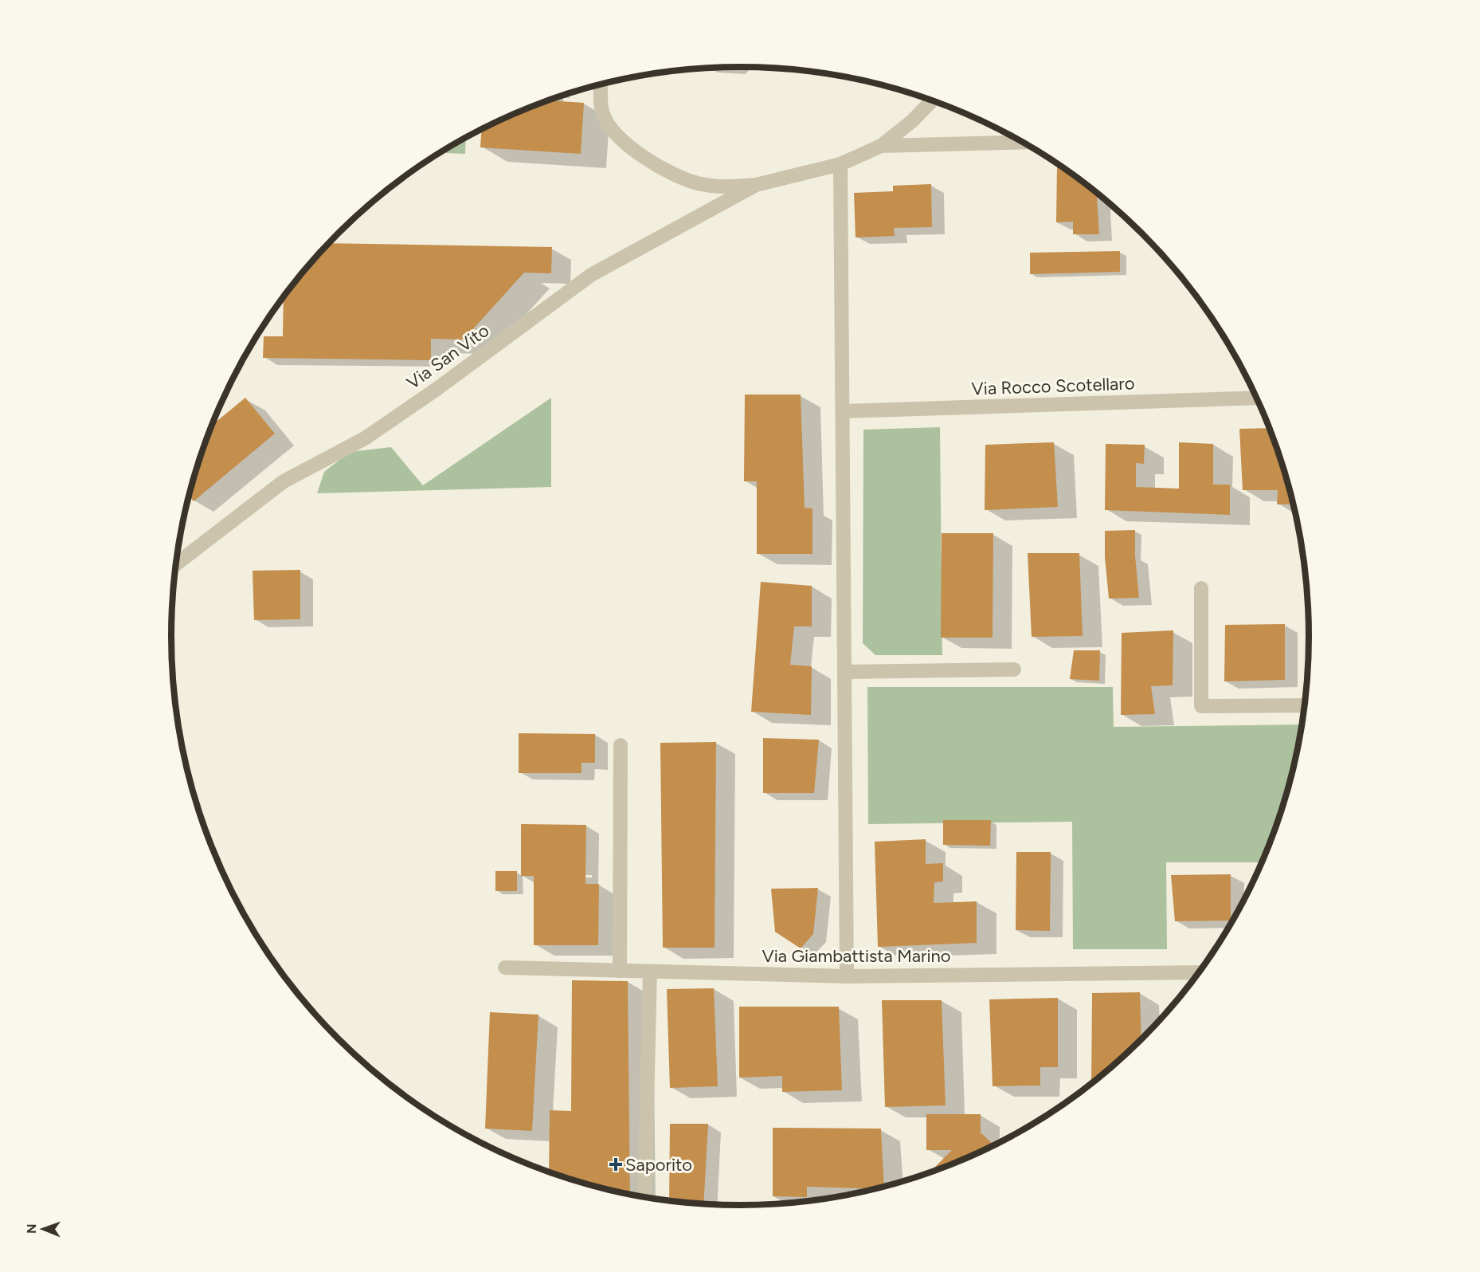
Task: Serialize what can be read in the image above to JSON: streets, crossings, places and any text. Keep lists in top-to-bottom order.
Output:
{
  "streets": {
    "street": ["Via San Vito", "Via Rocco Scotellaro", "Via Giambattista Marino"]
  },
  "places": {
    "health": ["Saporito"]
  },
  "north": "left"
}
